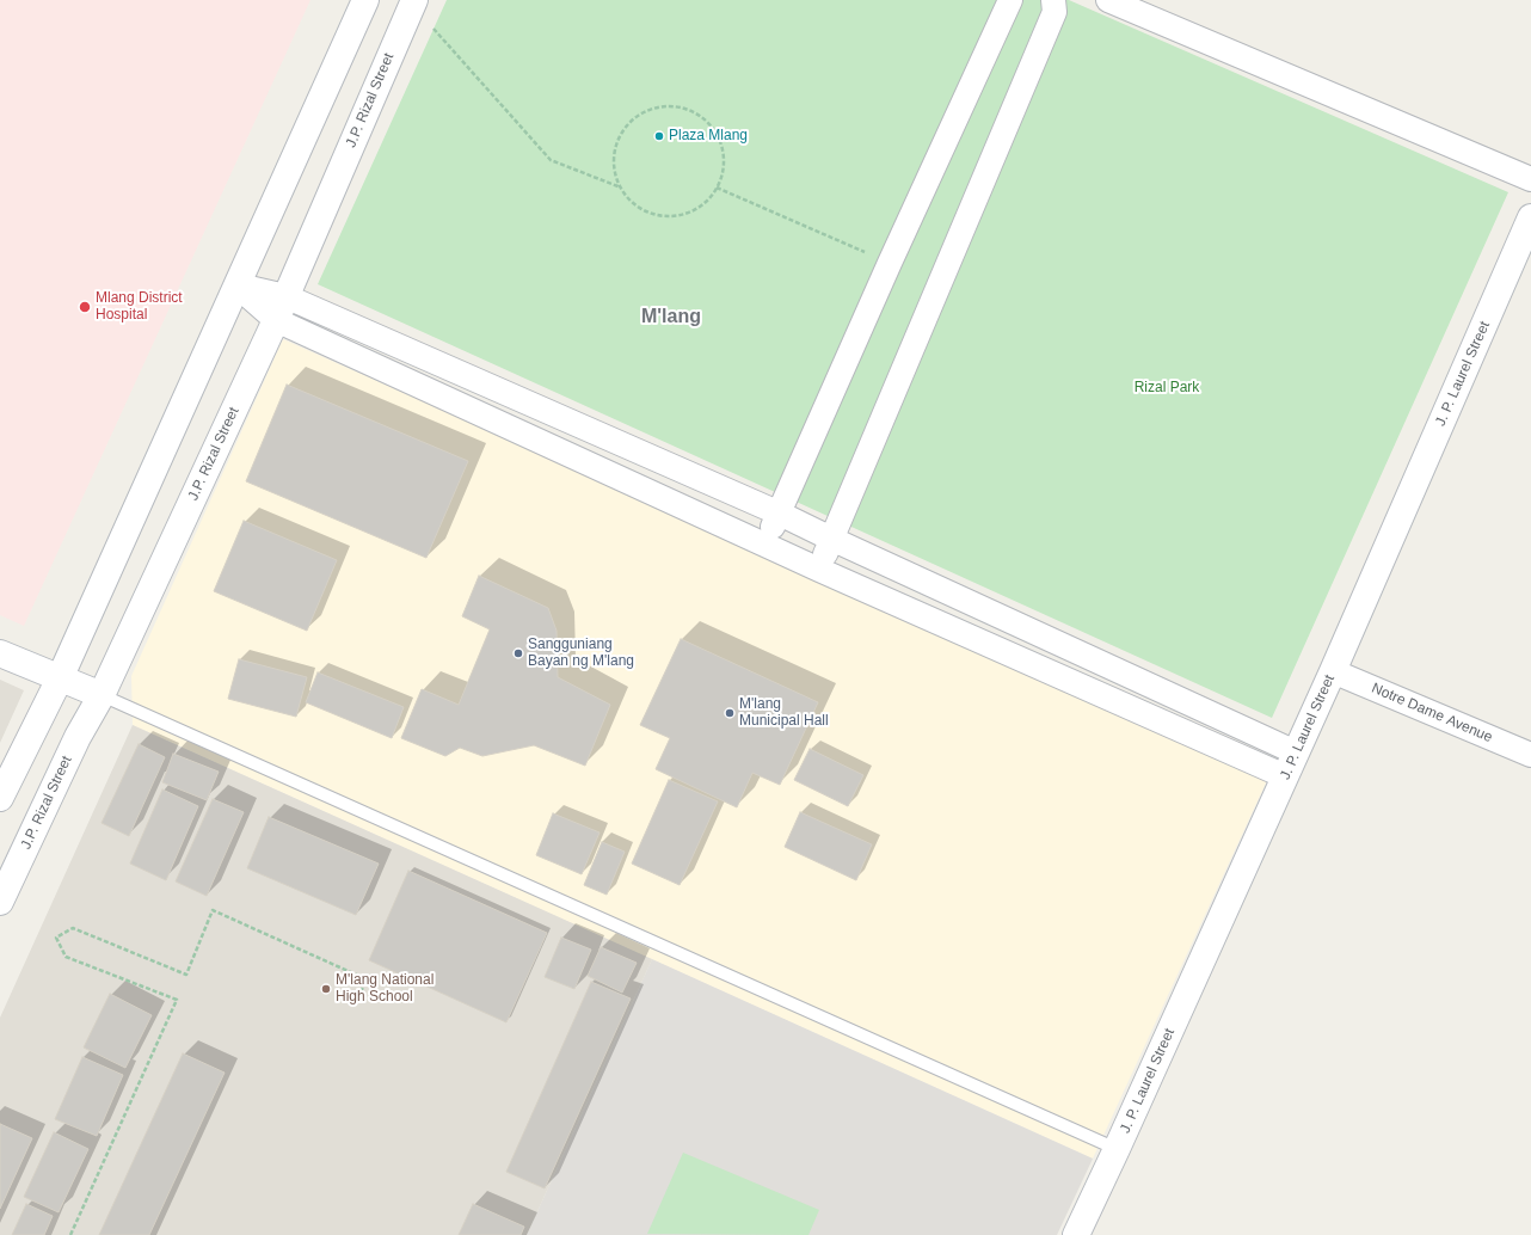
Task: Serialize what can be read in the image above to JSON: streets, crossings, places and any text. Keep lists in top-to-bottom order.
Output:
{
  "streets": {
    "street": ["J.P. Rizal Street", "J. P. Laurel Street", "Notre Dame Avenue"]
  },
  "crossings": [
    ["J. P. Laurel Street", "Notre Dame Avenue"]
  ],
  "districts": ["M'lang"],
  "parks": ["Rizal Park"],
  "places": [
    "Plaza Mlang",
    "Mlang District Hospital",
    "Sangguniang Bayan ng M'lang",
    "M'lang Municipal Hall",
    "M'lang National High School"
  ]
}
